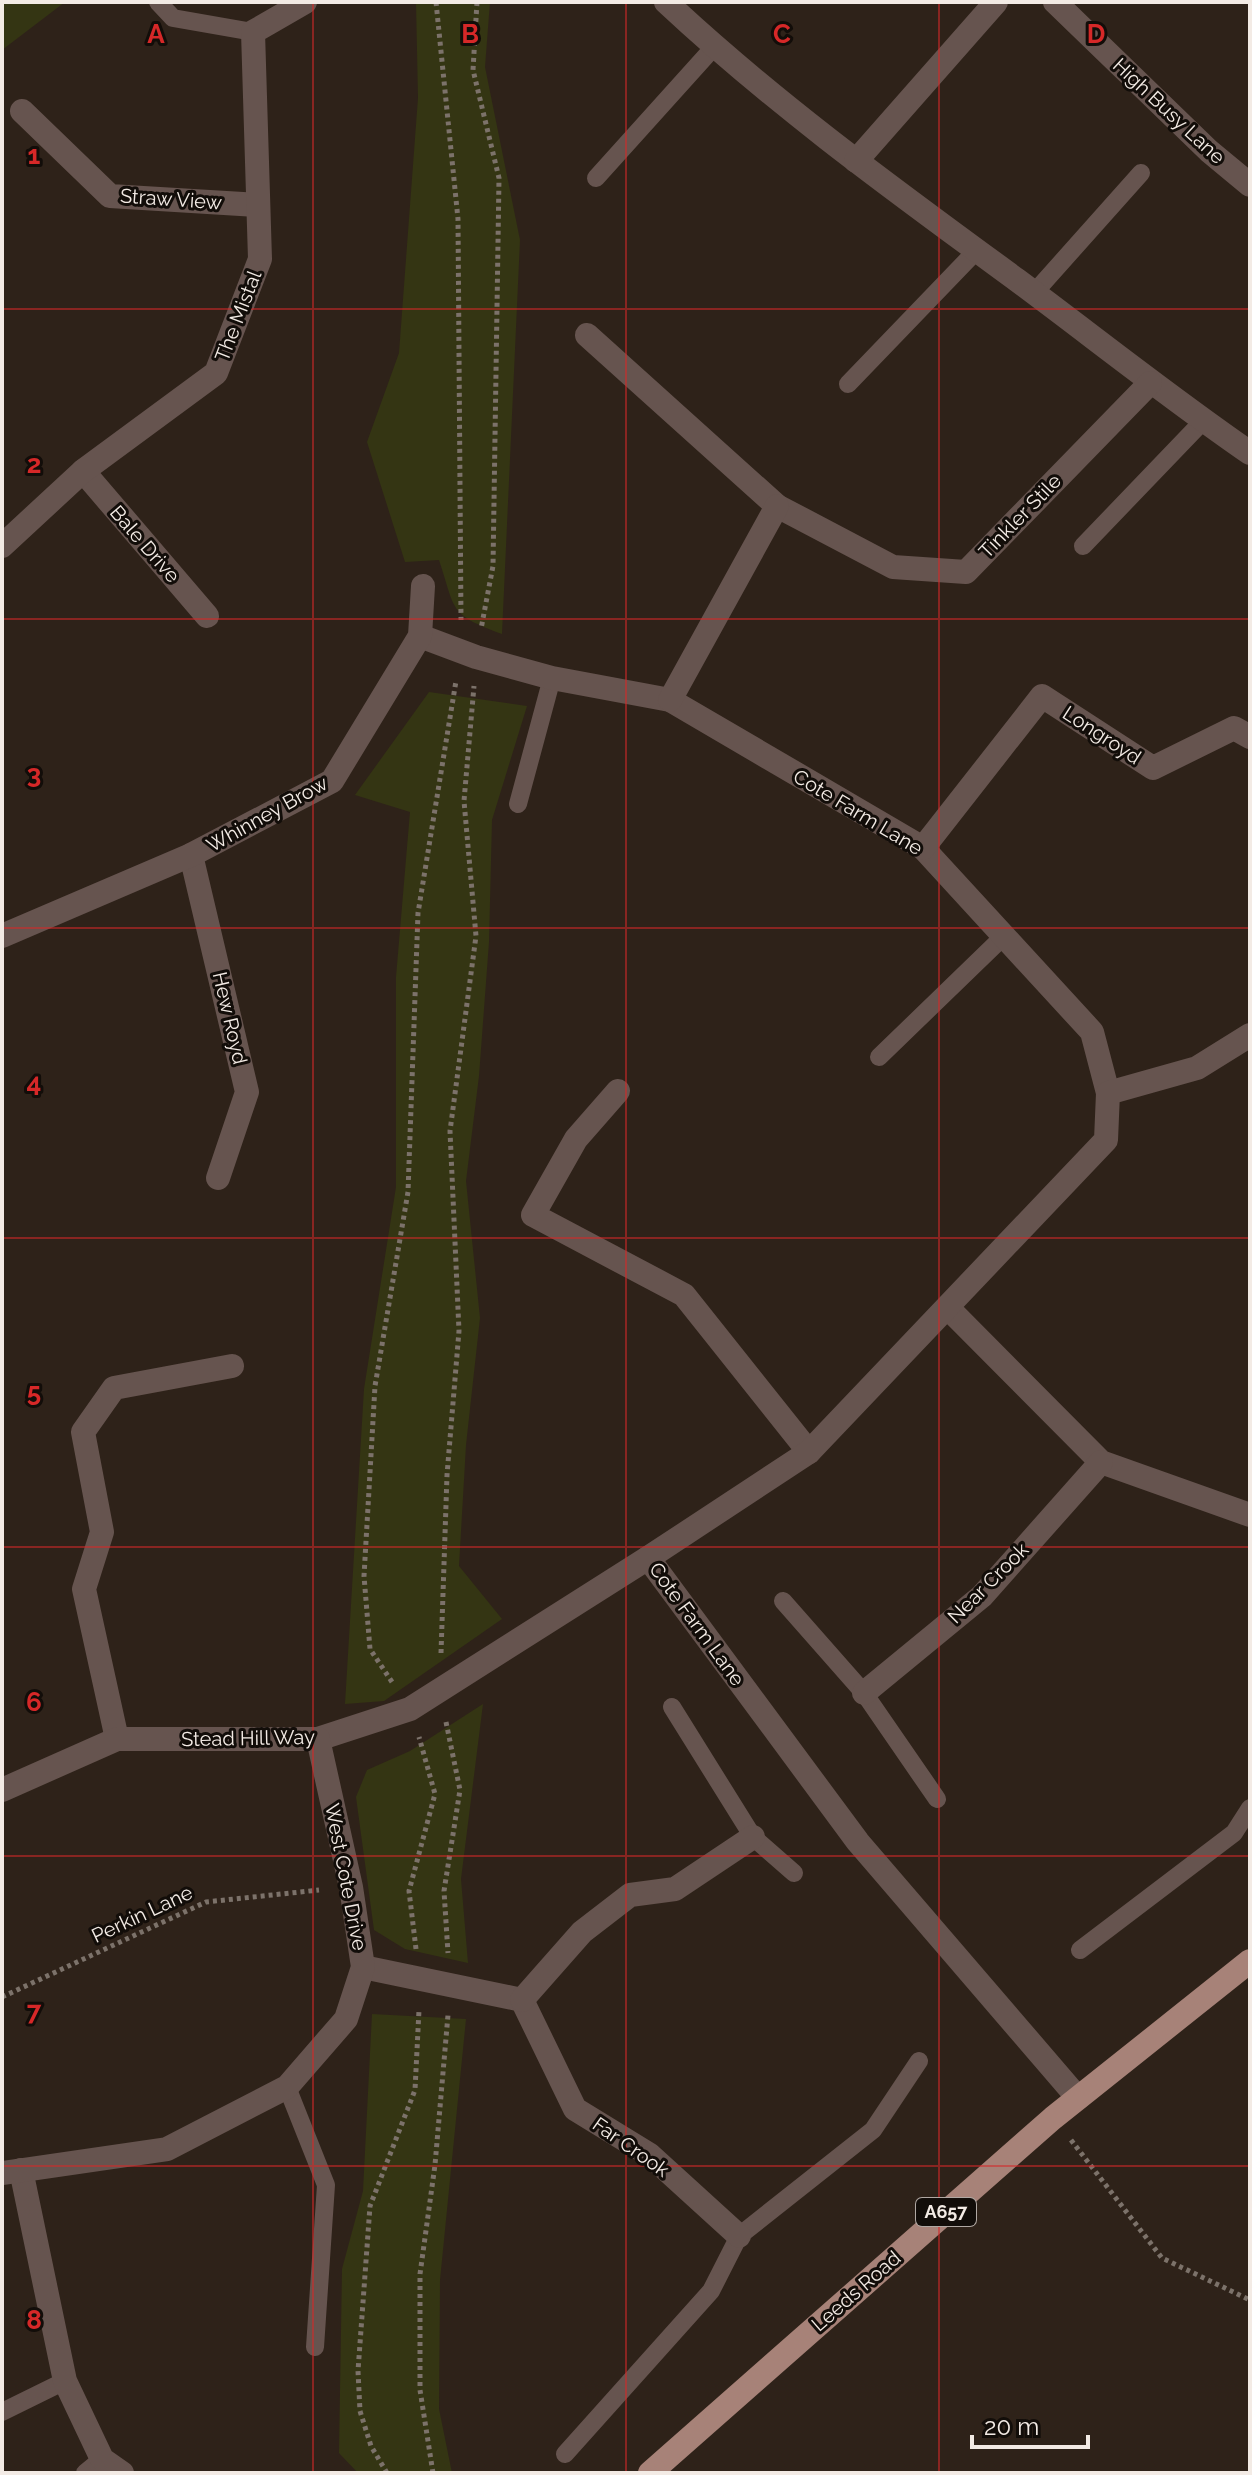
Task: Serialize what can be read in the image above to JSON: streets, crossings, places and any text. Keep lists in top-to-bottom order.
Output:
{
  "streets": {
    "main road": ["A657", "Leeds Road"],
    "street": [
      "High Busy Lane",
      "Straw View",
      "The Mistal",
      "Tinkler Stile",
      "Bale Drive",
      "Longroyd",
      "Cote Farm Lane",
      "Whinney Brow",
      "Hew Royd",
      "Near Crook",
      "Stead Hill Way",
      "West Cote Drive",
      "Far Crook"
    ],
    "path": ["Perkin Lane"]
  },
  "crossings": [
    ["Straw View", "The Mistal"],
    ["The Mistal", "Bale Drive"],
    ["Longroyd", "Cote Farm Lane"],
    ["Cote Farm Lane", "Whinney Brow"],
    ["Cote Farm Lane", "Stead Hill Way"],
    ["Cote Farm Lane", "Leeds Road"],
    ["Whinney Brow", "Hew Royd"],
    ["Stead Hill Way", "West Cote Drive"],
    ["West Cote Drive", "Perkin Lane"]
  ],
  "scale_bar": "20 m",
  "grid": {
    "columns": [
      "A",
      "B",
      "C",
      "D"
    ],
    "rows": [
      "1",
      "2",
      "3",
      "4",
      "5",
      "6",
      "7",
      "8"
    ]
  }
}
